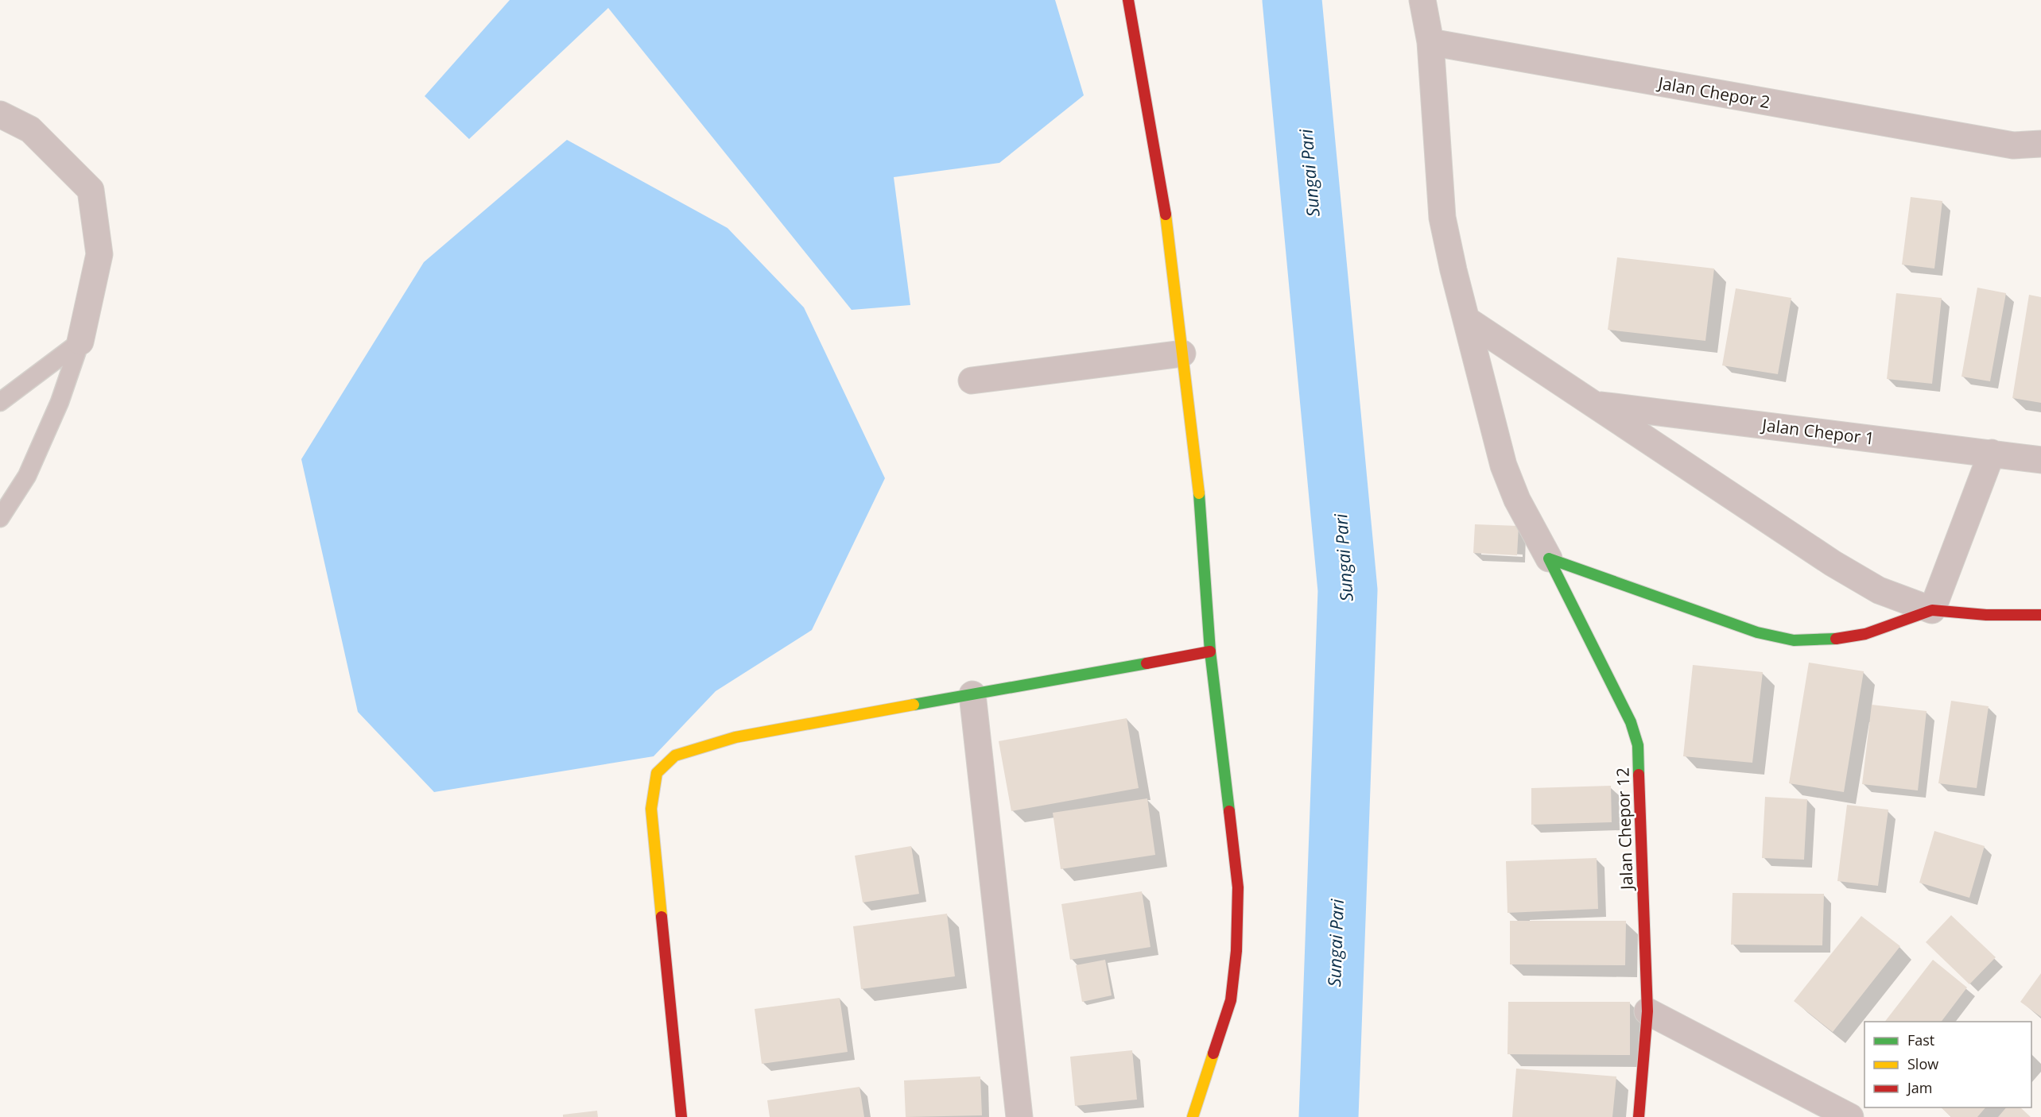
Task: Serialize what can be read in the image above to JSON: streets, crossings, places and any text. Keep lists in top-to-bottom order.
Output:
{
  "streets": {
    "street": ["Jalan Chepor 2", "Jalan Chepor 1", "Jalan Chepor 12"]
  },
  "water": ["Sungai Pari"],
  "legend": ["Fast", "Slow", "Jam"]
}
